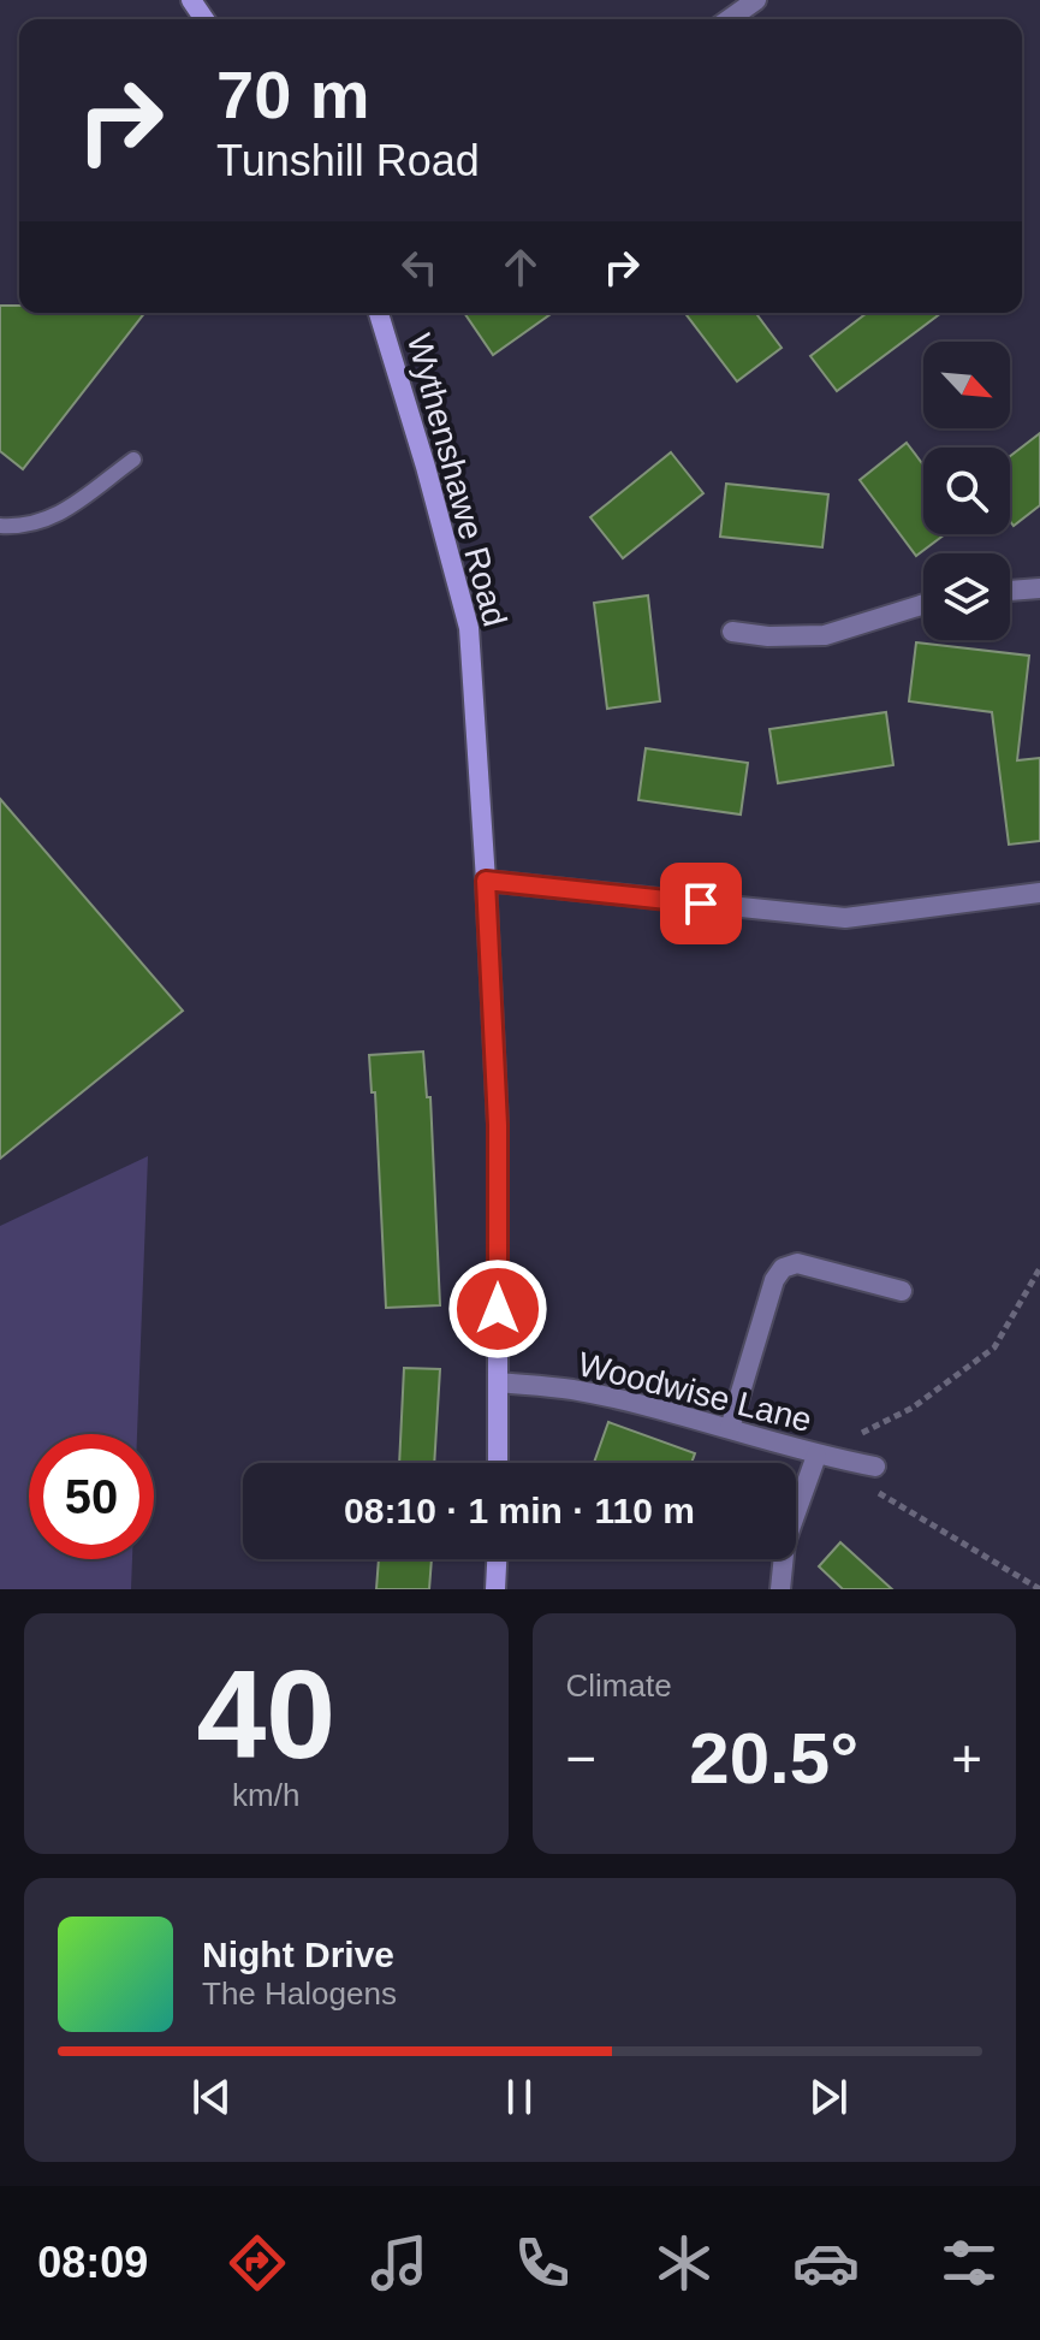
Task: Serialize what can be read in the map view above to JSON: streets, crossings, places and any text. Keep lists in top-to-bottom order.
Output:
{
  "streets": {
    "main road": ["Wythenshawe Road"],
    "street": ["Woodwise Lane"]
  },
  "crossings": [
    ["Wythenshawe Road", "Woodwise Lane"]
  ],
  "north": "bottom right",
  "page": {
    "turn": ["70 m", "Tunshill Road"],
    "limit": "50",
    "trip": "08:10 · 1 min · 110 m",
    "tile": [
      ["40", "km/h"],
      "Climate"
    ],
    "heat": ["−", "20.5°", "+"],
    "song": ["Night Drive", "The Halogens"],
    "tabs": "08:09"
  }
}
